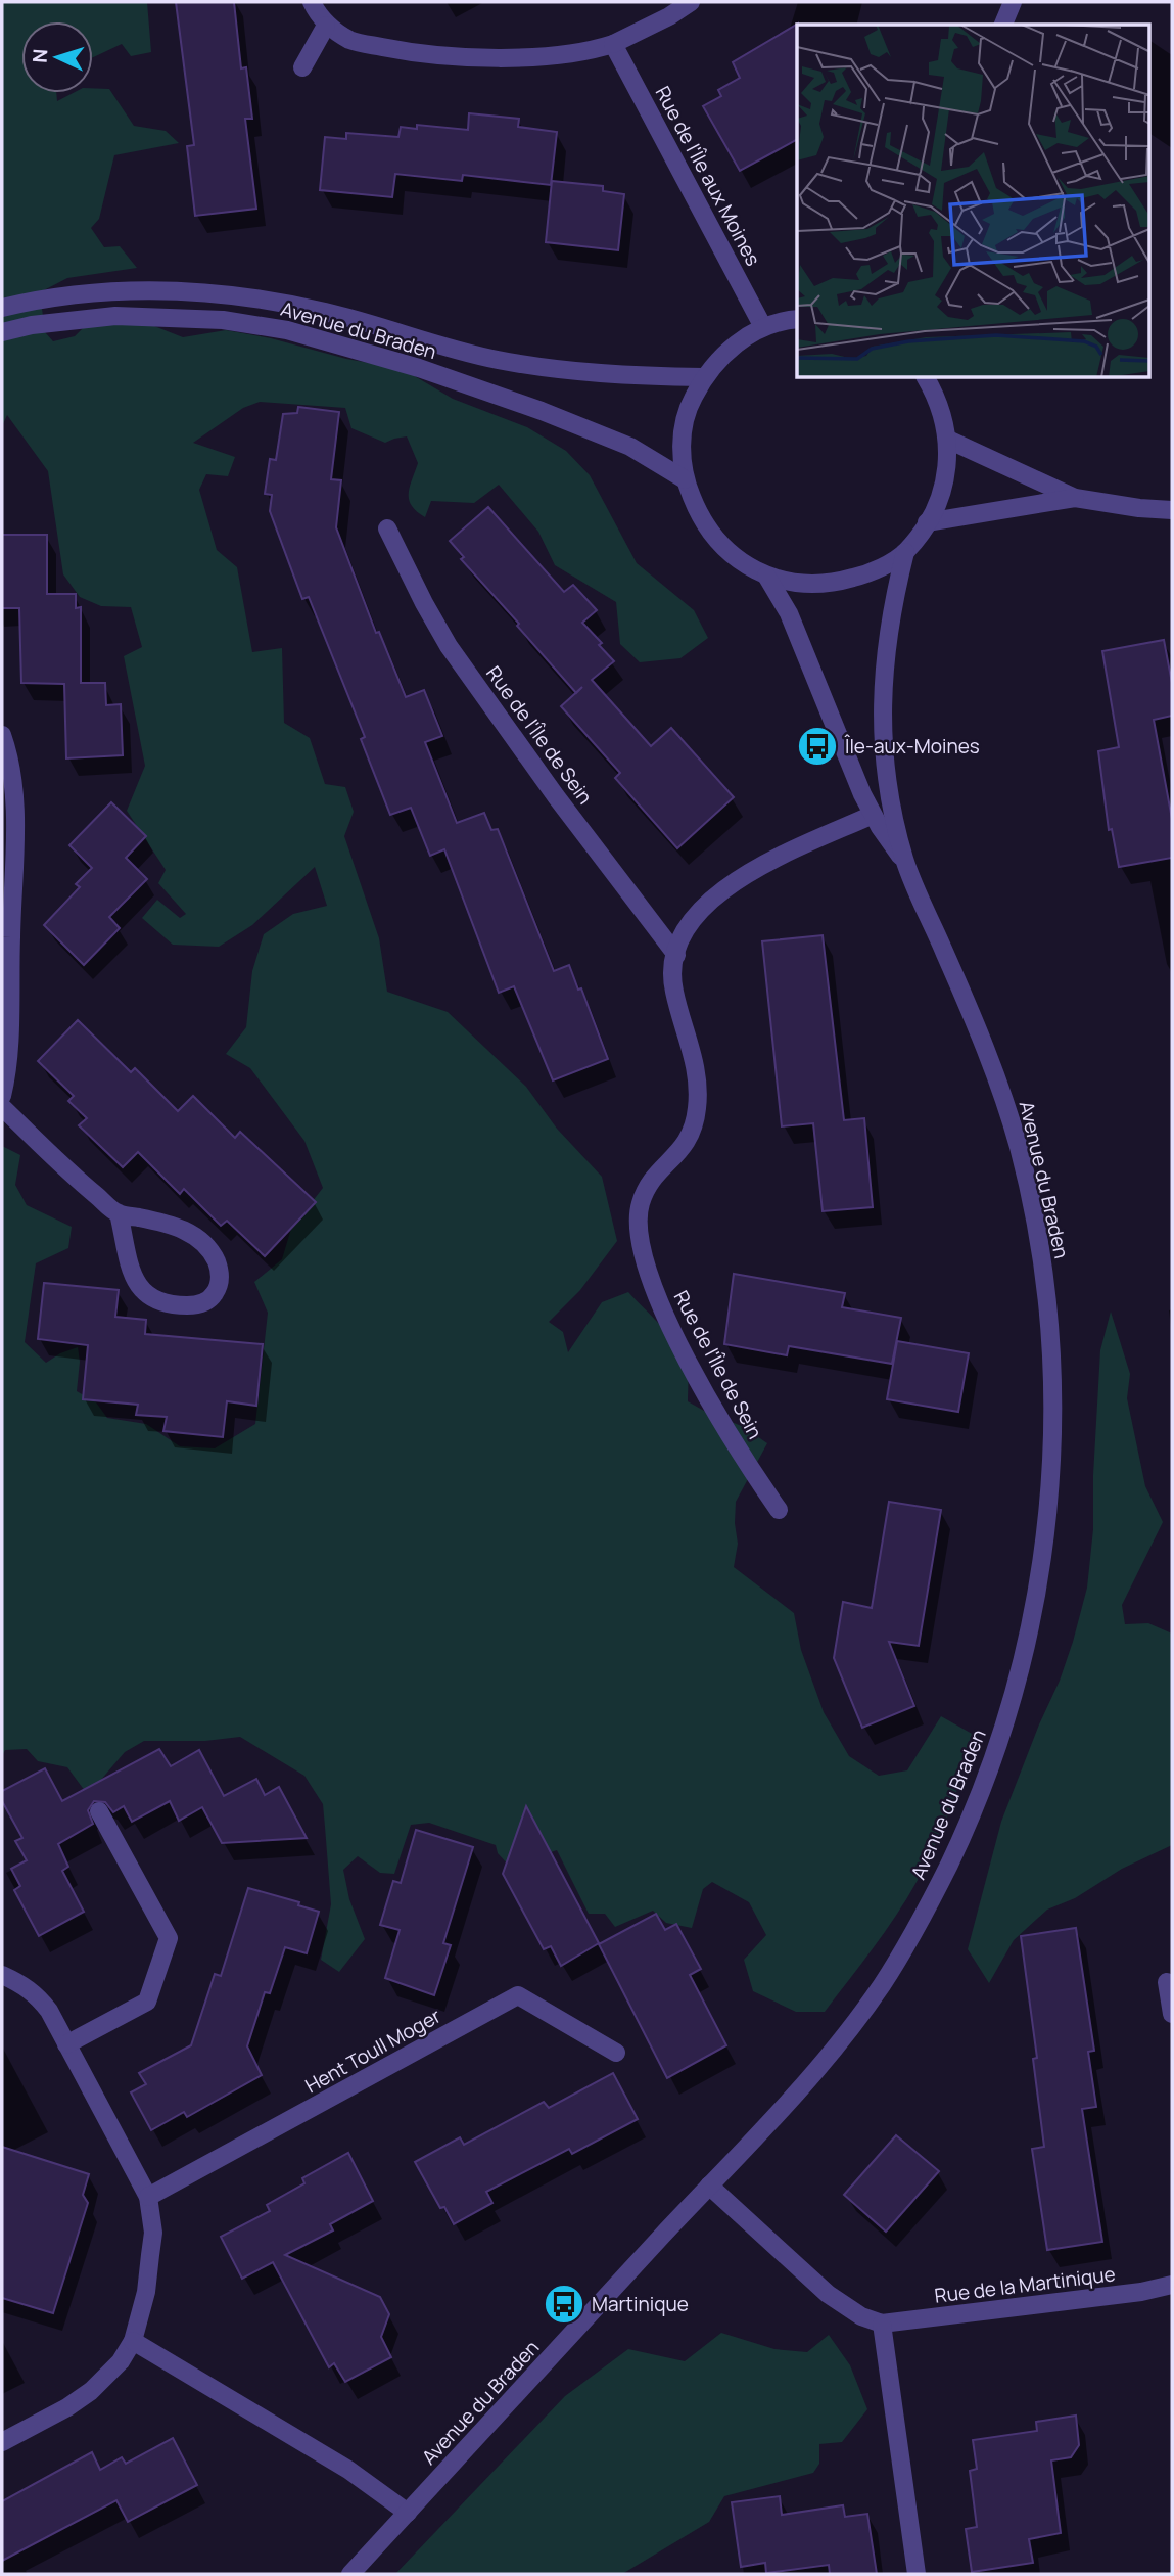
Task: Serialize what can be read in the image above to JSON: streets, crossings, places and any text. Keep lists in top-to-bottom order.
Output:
{
  "streets": {
    "street": [
      "Rue de l'Île aux Moines",
      "Avenue du Braden",
      "Rue de l'Île de Sein",
      "Hent Toull Moger",
      "Rue de la Martinique"
    ]
  },
  "crossings": [
    ["Avenue du Braden", "Rue de l'Île de Sein"]
  ],
  "places": {
    "bus stop": ["Île-aux-Moines", "Martinique"]
  },
  "north": "left"
}
